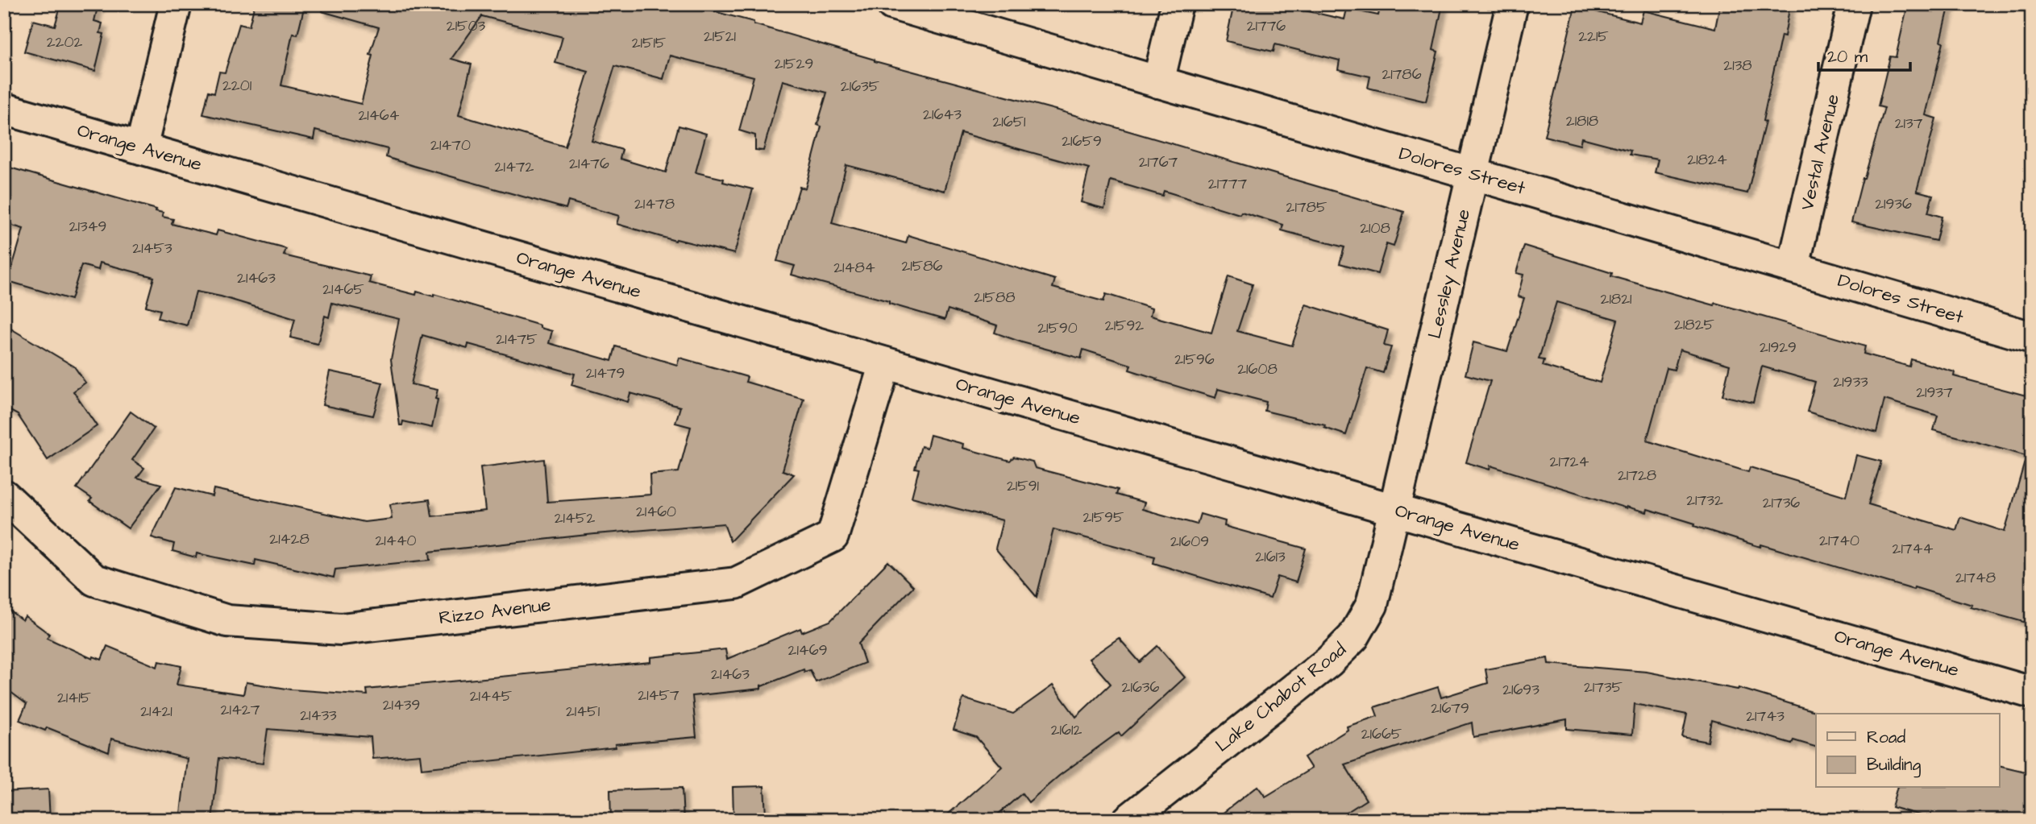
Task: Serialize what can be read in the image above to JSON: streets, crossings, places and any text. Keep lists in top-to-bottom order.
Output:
{
  "streets": {
    "street": [
      "Orange Avenue",
      "Vestal Avenue",
      "Dolores Street",
      "Lessley Avenue",
      "Rizzo Avenue",
      "Lake Chabot Road"
    ]
  },
  "crossings": [
    ["Orange Avenue", "Lessley Avenue"],
    ["Orange Avenue", "Rizzo Avenue"],
    ["Orange Avenue", "Lake Chabot Road"],
    ["Vestal Avenue", "Dolores Street"],
    ["Dolores Street", "Lessley Avenue"],
    ["Lessley Avenue", "Lake Chabot Road"]
  ],
  "house_numbers": [
    "21503",
    "21776",
    "21521",
    "2215",
    "2202",
    "21515",
    "21529",
    "2138",
    "21786",
    "2201",
    "21635",
    "21643",
    "21464",
    "21818",
    "21651",
    "2137",
    "21659",
    "21470",
    "21824",
    "21767",
    "21476",
    "21472",
    "21777",
    "21478",
    "21936",
    "21785",
    "21349",
    "2108",
    "21453",
    "21586",
    "21484",
    "21463",
    "21465",
    "21588",
    "21821",
    "21825",
    "21592",
    "21590",
    "21475",
    "21929",
    "21596",
    "21608",
    "21479",
    "21933",
    "21937",
    "21724",
    "21728",
    "21591",
    "21732",
    "21736",
    "21460",
    "21595",
    "21452",
    "21428",
    "21440",
    "21740",
    "21609",
    "21744",
    "21613",
    "21748",
    "21469",
    "21463",
    "21636",
    "21735",
    "21693",
    "21457",
    "21445",
    "21415",
    "21439",
    "21679",
    "21427",
    "21421",
    "21451",
    "21433",
    "21743",
    "21612",
    "21665"
  ],
  "legend": ["Road", "Building"],
  "scale_bar": "20 m"
}
